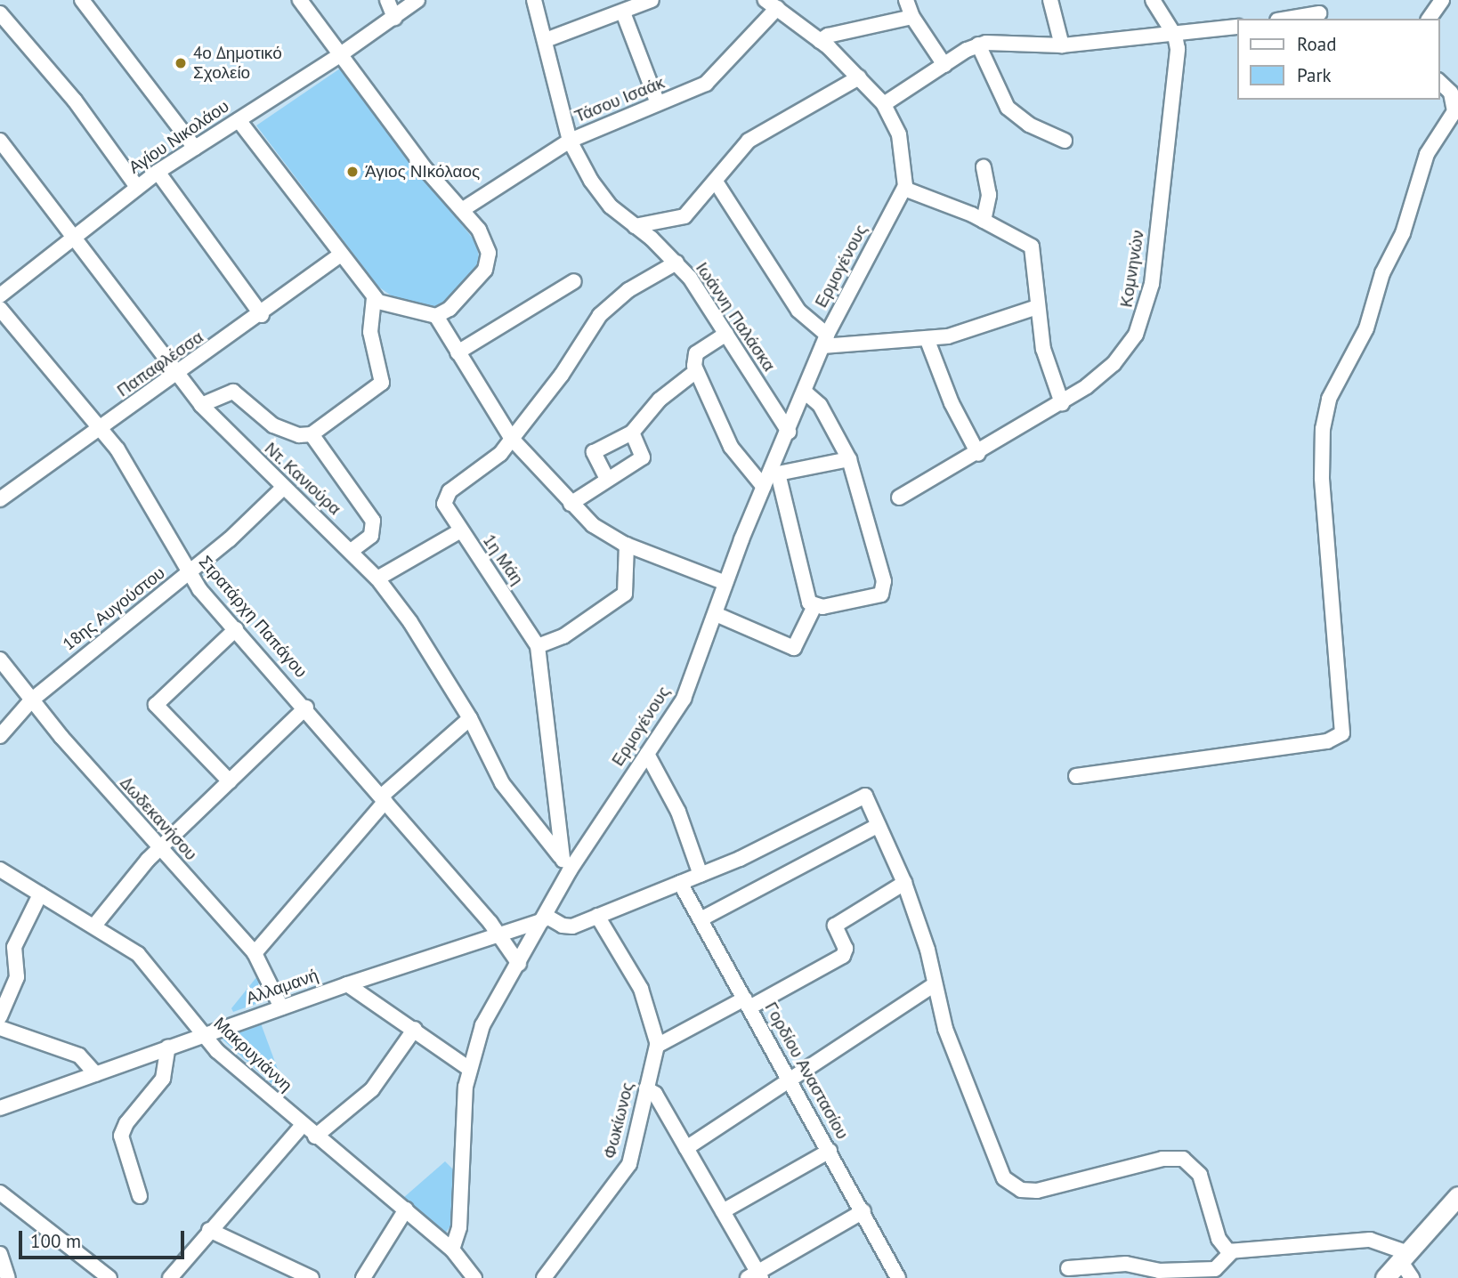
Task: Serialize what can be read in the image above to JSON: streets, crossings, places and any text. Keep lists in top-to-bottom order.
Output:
{
  "streets": {
    "street": [
      "Τάσου Ισαάκ",
      "Αγίου Νικολάου",
      "Ερμογένους",
      "Κομνηνών",
      "Ιωάννη Παλάσκα",
      "Παπαφλέσσα",
      "Ντ. Κανιούρα",
      "1η Μάη",
      "18ης Αυγούστου",
      "Στρατάρχη Παπάγου",
      "Δωδεκανήσου",
      "Αλλαμανή",
      "Μακρυγιάννη",
      "Γορδίου Αναστασίου",
      "Φωκίωνος"
    ]
  },
  "crossings": [
    ["Τάσου Ισαάκ", "Ιωάννη Παλάσκα"],
    ["Αγίου Νικολάου", "Ντ. Κανιούρα"],
    ["Ερμογένους", "Ιωάννη Παλάσκα"],
    ["Ερμογένους", "Στρατάρχη Παπάγου"],
    ["Ερμογένους", "Αλλαμανή"],
    ["Ερμογένους", "Μακρυγιάννη"],
    ["Ιωάννη Παλάσκα", "1η Μάη"],
    ["Παπαφλέσσα", "Ντ. Κανιούρα"],
    ["Παπαφλέσσα", "Στρατάρχη Παπάγου"],
    ["Ντ. Κανιούρα", "1η Μάη"],
    ["Ντ. Κανιούρα", "18ης Αυγούστου"],
    ["18ης Αυγούστου", "Στρατάρχη Παπάγου"],
    ["18ης Αυγούστου", "Δωδεκανήσου"],
    ["Στρατάρχη Παπάγου", "Αλλαμανή"],
    ["Δωδεκανήσου", "Αλλαμανή"],
    ["Αλλαμανή", "Μακρυγιάννη"]
  ],
  "places": ["4ο Δημοτικό Σχολείο", "Άγιος ΝΙκόλαος"],
  "legend": ["Road", "Park"],
  "scale_bar": "100 m"
}
